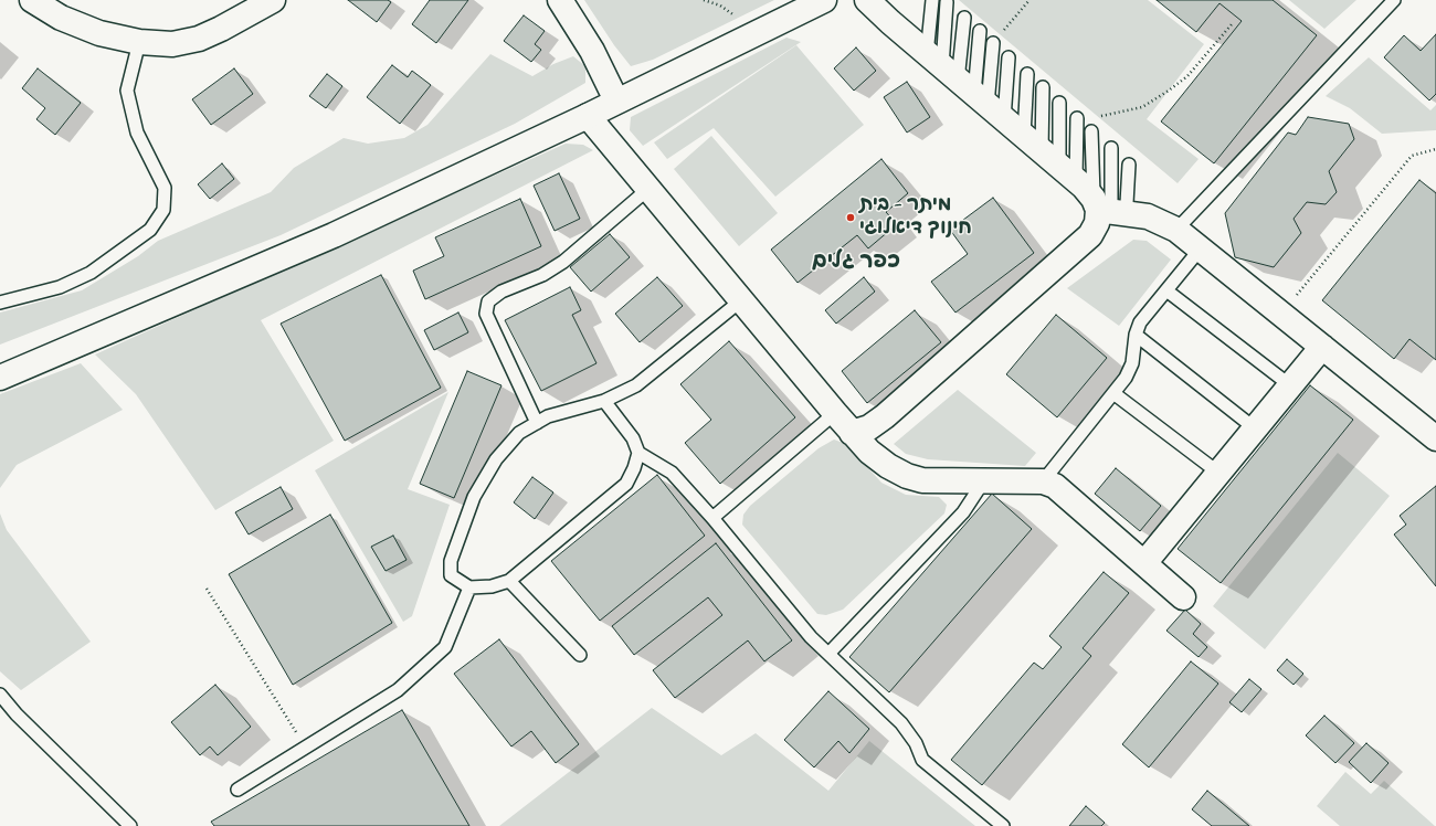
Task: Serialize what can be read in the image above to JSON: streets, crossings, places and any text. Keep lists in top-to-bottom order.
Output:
{
  "districts": ["כפר גלים"],
  "places": ["מיתר - בית חינוך דיאלוגי"]
}
